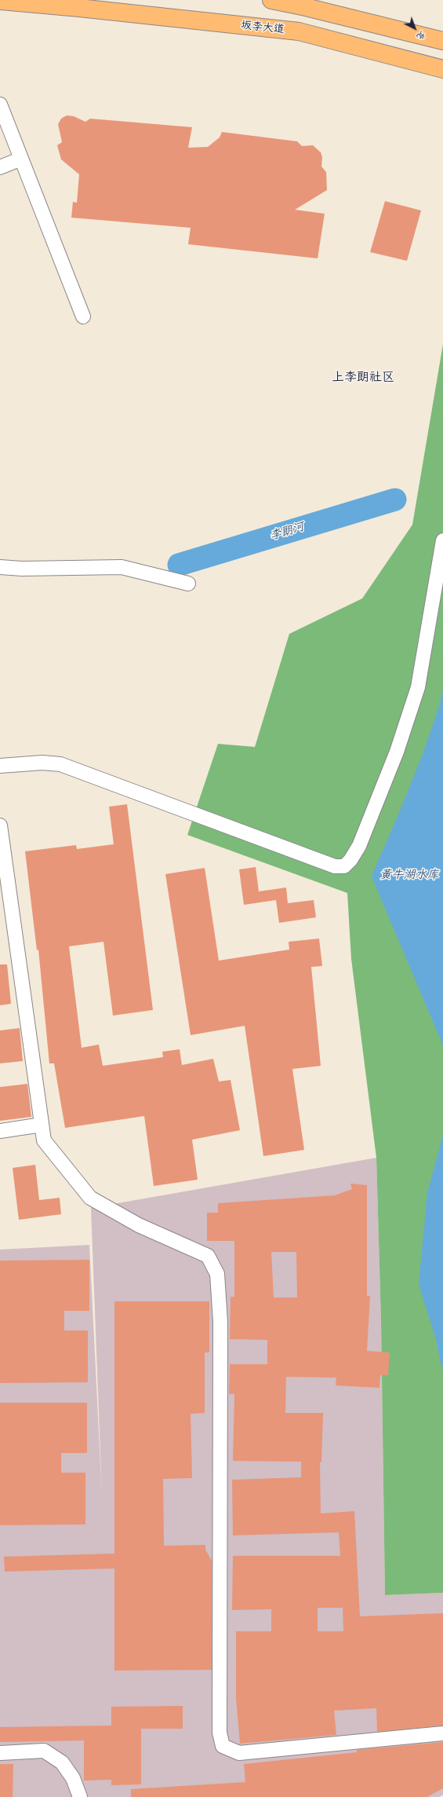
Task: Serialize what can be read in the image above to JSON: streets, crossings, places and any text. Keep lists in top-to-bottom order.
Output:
{
  "streets": {
    "main road": ["坂李大道"]
  },
  "districts": ["上李朗社区"],
  "water": ["李朗河", "黄牛湖水库"],
  "north": "bottom right"
}
